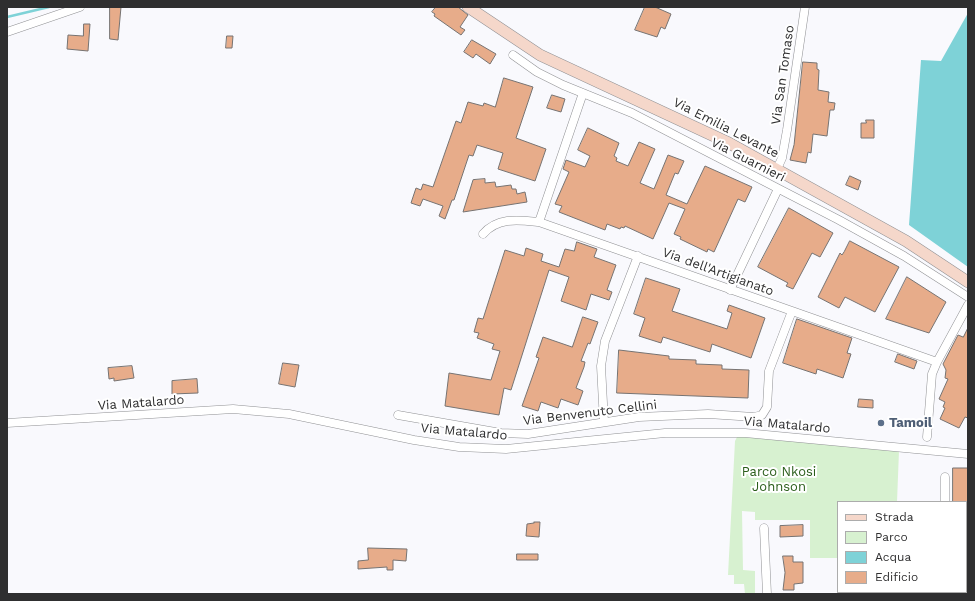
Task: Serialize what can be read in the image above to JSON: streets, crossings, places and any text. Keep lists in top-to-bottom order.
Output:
{
  "streets": {
    "main road": ["Via Emilia Levante"],
    "street": [
      "Via San Tomaso",
      "Via Guarnieri",
      "Via dell'Artigianato",
      "Via Matalardo",
      "Via Benvenuto Cellini"
    ]
  },
  "crossings": [
    ["Via San Tomaso", "Via Emilia Levante"],
    ["Via dell'Artigianato", "Via Benvenuto Cellini"]
  ],
  "parks": ["Parco Nkosi Johnson"],
  "places": ["Tamoil"],
  "legend": [
    "Strada",
    "Parco",
    "Acqua",
    "Edificio"
  ]
}
